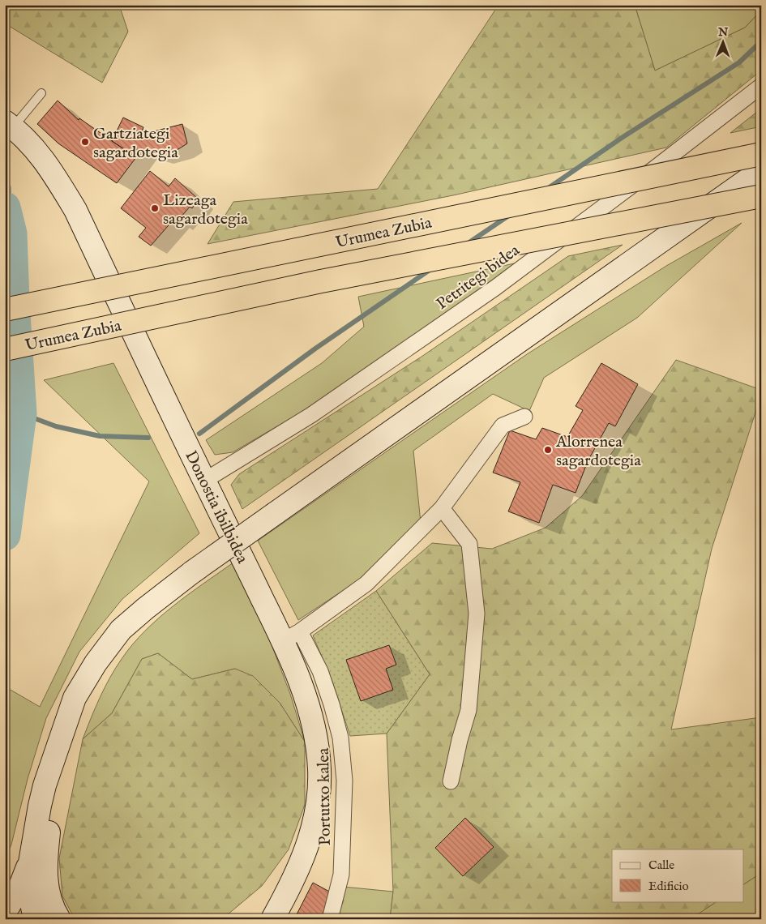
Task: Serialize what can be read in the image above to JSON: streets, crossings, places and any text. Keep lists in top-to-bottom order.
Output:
{
  "streets": {
    "highway": ["Urumea Zubia"],
    "main road": ["Donostia ibilbidea"],
    "street": ["Petritegi bidea", "Portutxo kalea"]
  },
  "crossings": [
    ["Petritegi bidea", "Donostia ibilbidea"],
    ["Donostia ibilbidea", "Portutxo kalea"]
  ],
  "places": ["Gartziategi sagardotegia", "Lizeaga sagardotegia", "Alorrenea sagardotegia"],
  "legend": ["Calle", "Edificio"],
  "north": "top"
}
